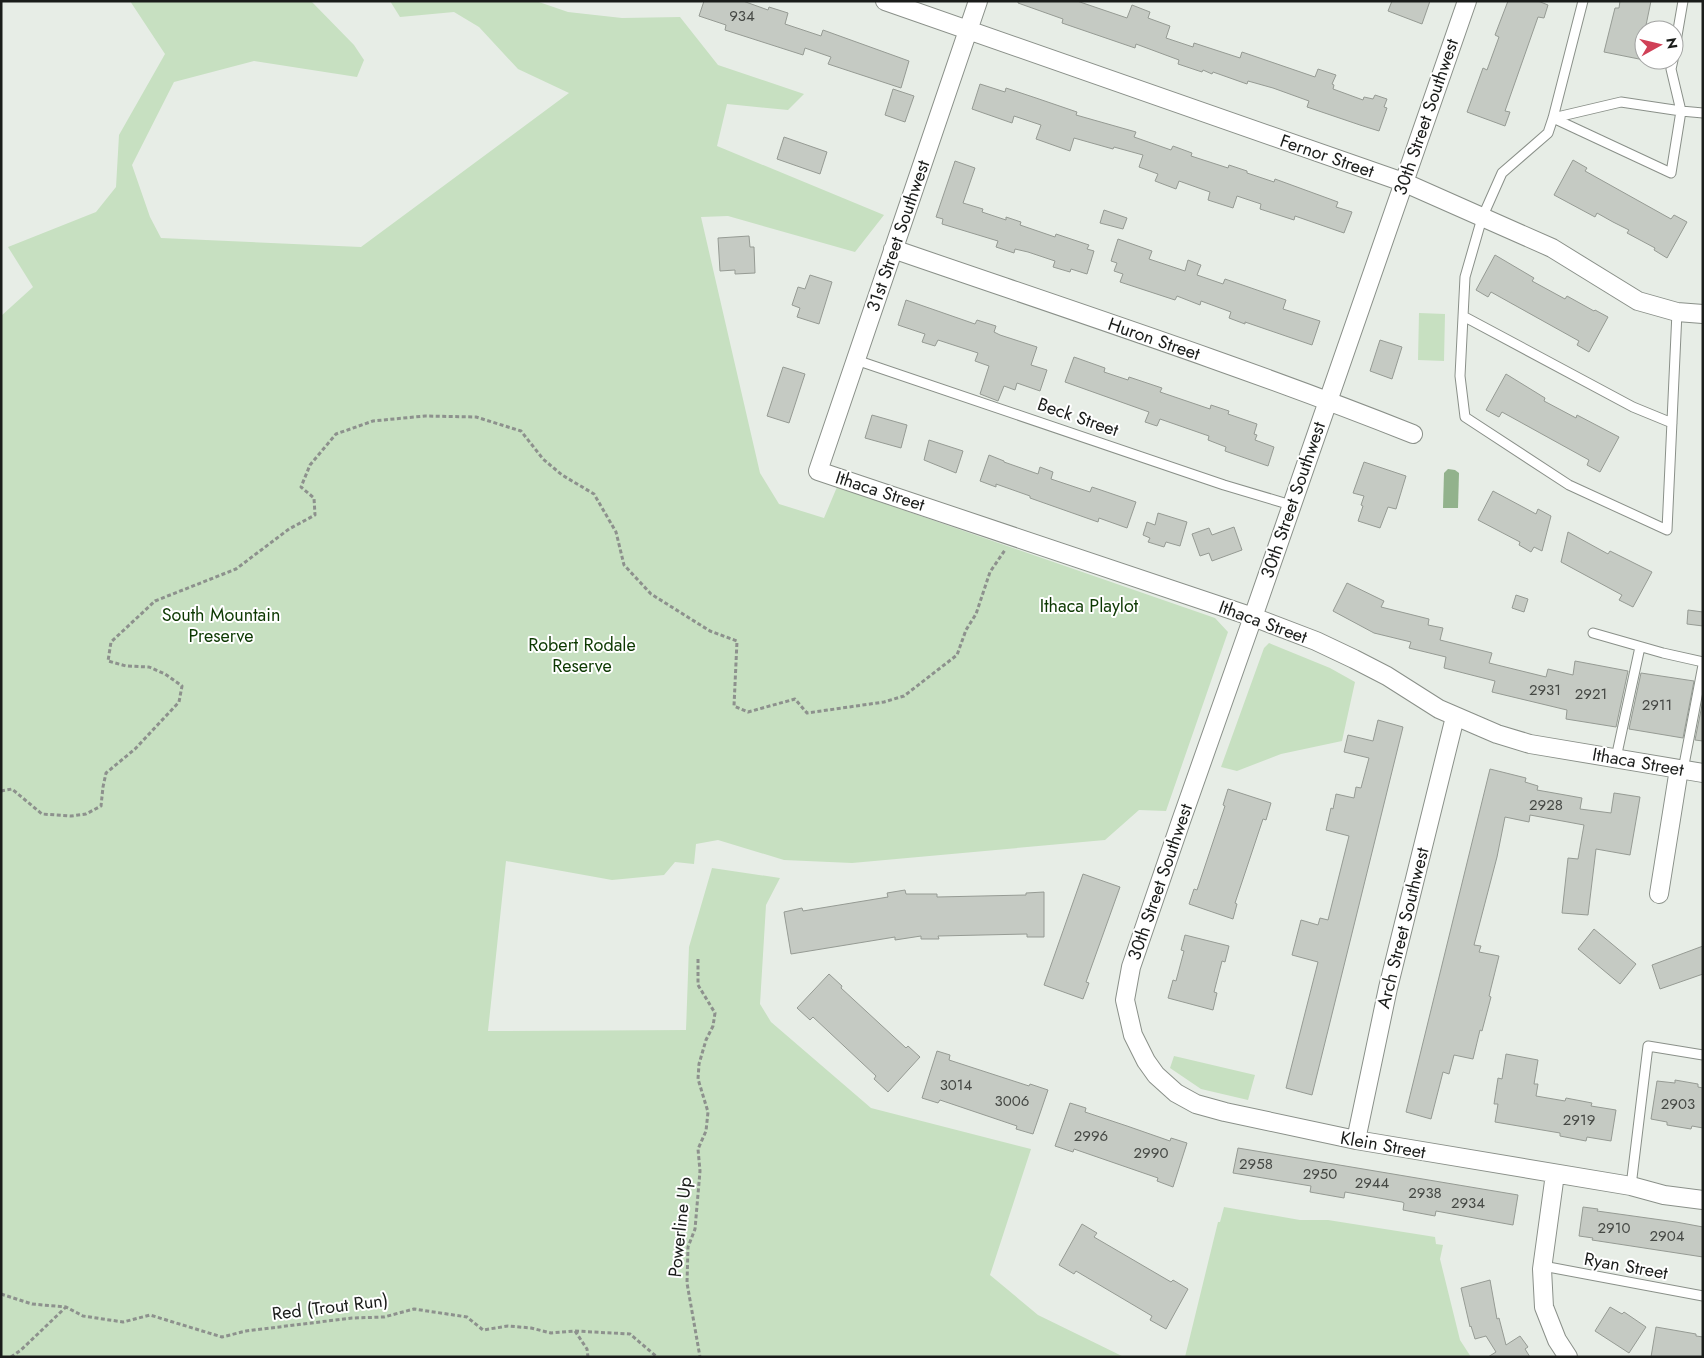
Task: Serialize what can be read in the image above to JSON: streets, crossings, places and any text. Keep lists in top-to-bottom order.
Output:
{
  "streets": {
    "street": [
      "30th Street Southwest",
      "Fernor Street",
      "31st Street Southwest",
      "Huron Street",
      "Ithaca Street",
      "Arch Street Southwest",
      "Klein Street"
    ],
    "lane": ["Beck Street", "Ryan Street"],
    "path": ["Powerline Up", "Red (Trout Run)"]
  },
  "crossings": [
    ["30th Street Southwest", "Fernor Street"],
    ["30th Street Southwest", "Huron Street"],
    ["30th Street Southwest", "Beck Street"],
    ["30th Street Southwest", "Ithaca Street"],
    ["30th Street Southwest", "Klein Street"],
    ["Fernor Street", "31st Street Southwest"],
    ["31st Street Southwest", "Huron Street"],
    ["31st Street Southwest", "Beck Street"],
    ["31st Street Southwest", "Ithaca Street"],
    ["Ithaca Street", "Arch Street Southwest"],
    ["Arch Street Southwest", "Klein Street"]
  ],
  "parks": ["Ithaca Playlot", "South Mountain Preserve", "Robert Rodale Reserve"],
  "house_numbers": [
    "934",
    "2931",
    "2921",
    "2911",
    "2928",
    "3014",
    "3006",
    "2903",
    "2919",
    "2996",
    "2990",
    "2958",
    "2950",
    "2944",
    "2938",
    "2934",
    "2910",
    "2904"
  ],
  "north": "right"
}
